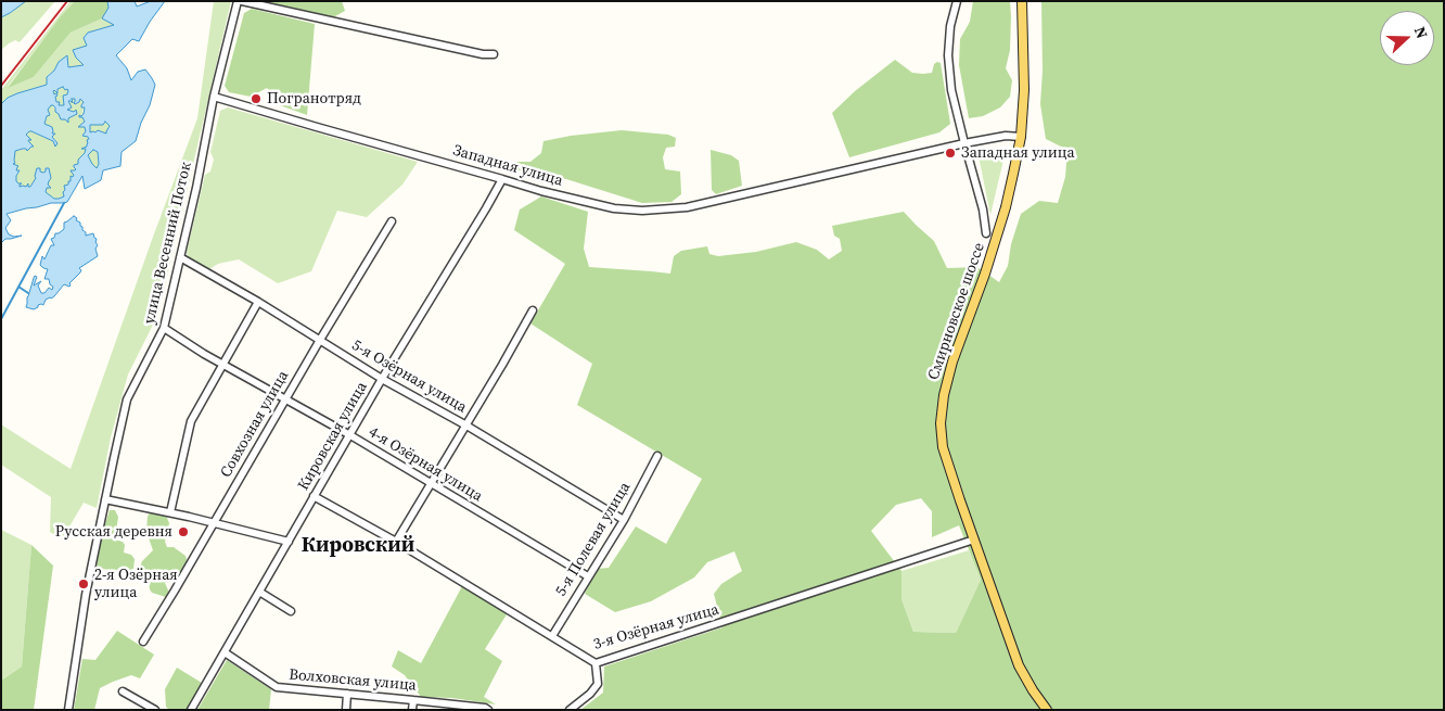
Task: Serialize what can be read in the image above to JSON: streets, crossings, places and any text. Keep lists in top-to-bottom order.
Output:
{
  "streets": {
    "main road": ["Смирновское шоссе"],
    "street": [
      "Западная улица",
      "улица Весенний Поток",
      "5-я Озёрная улица",
      "Совхозная улица",
      "Кировская улица",
      "4-я Озёрная улица",
      "5-я Полевая улица",
      "3-я Озёрная улица",
      "Волховская улица"
    ]
  },
  "crossings": [
    ["Западная улица", "улица Весенний Поток"],
    ["Западная улица", "Смирновское шоссе"],
    ["Западная улица", "Кировская улица"],
    ["улица Весенний Поток", "5-я Озёрная улица"],
    ["улица Весенний Поток", "4-я Озёрная улица"],
    ["Смирновское шоссе", "3-я Озёрная улица"],
    ["5-я Озёрная улица", "Совхозная улица"],
    ["5-я Озёрная улица", "Кировская улица"],
    ["5-я Озёрная улица", "5-я Полевая улица"],
    ["Совхозная улица", "4-я Озёрная улица"],
    ["Кировская улица", "4-я Озёрная улица"],
    ["Кировская улица", "3-я Озёрная улица"],
    ["Кировская улица", "Волховская улица"],
    ["4-я Озёрная улица", "5-я Полевая улица"],
    ["5-я Полевая улица", "3-я Озёрная улица"]
  ],
  "districts": ["Кировский"],
  "places": [
    "Погранотряд",
    "Западная улица",
    "Русская деревня",
    "2-я Озёрная улица"
  ],
  "north": "right"
}
